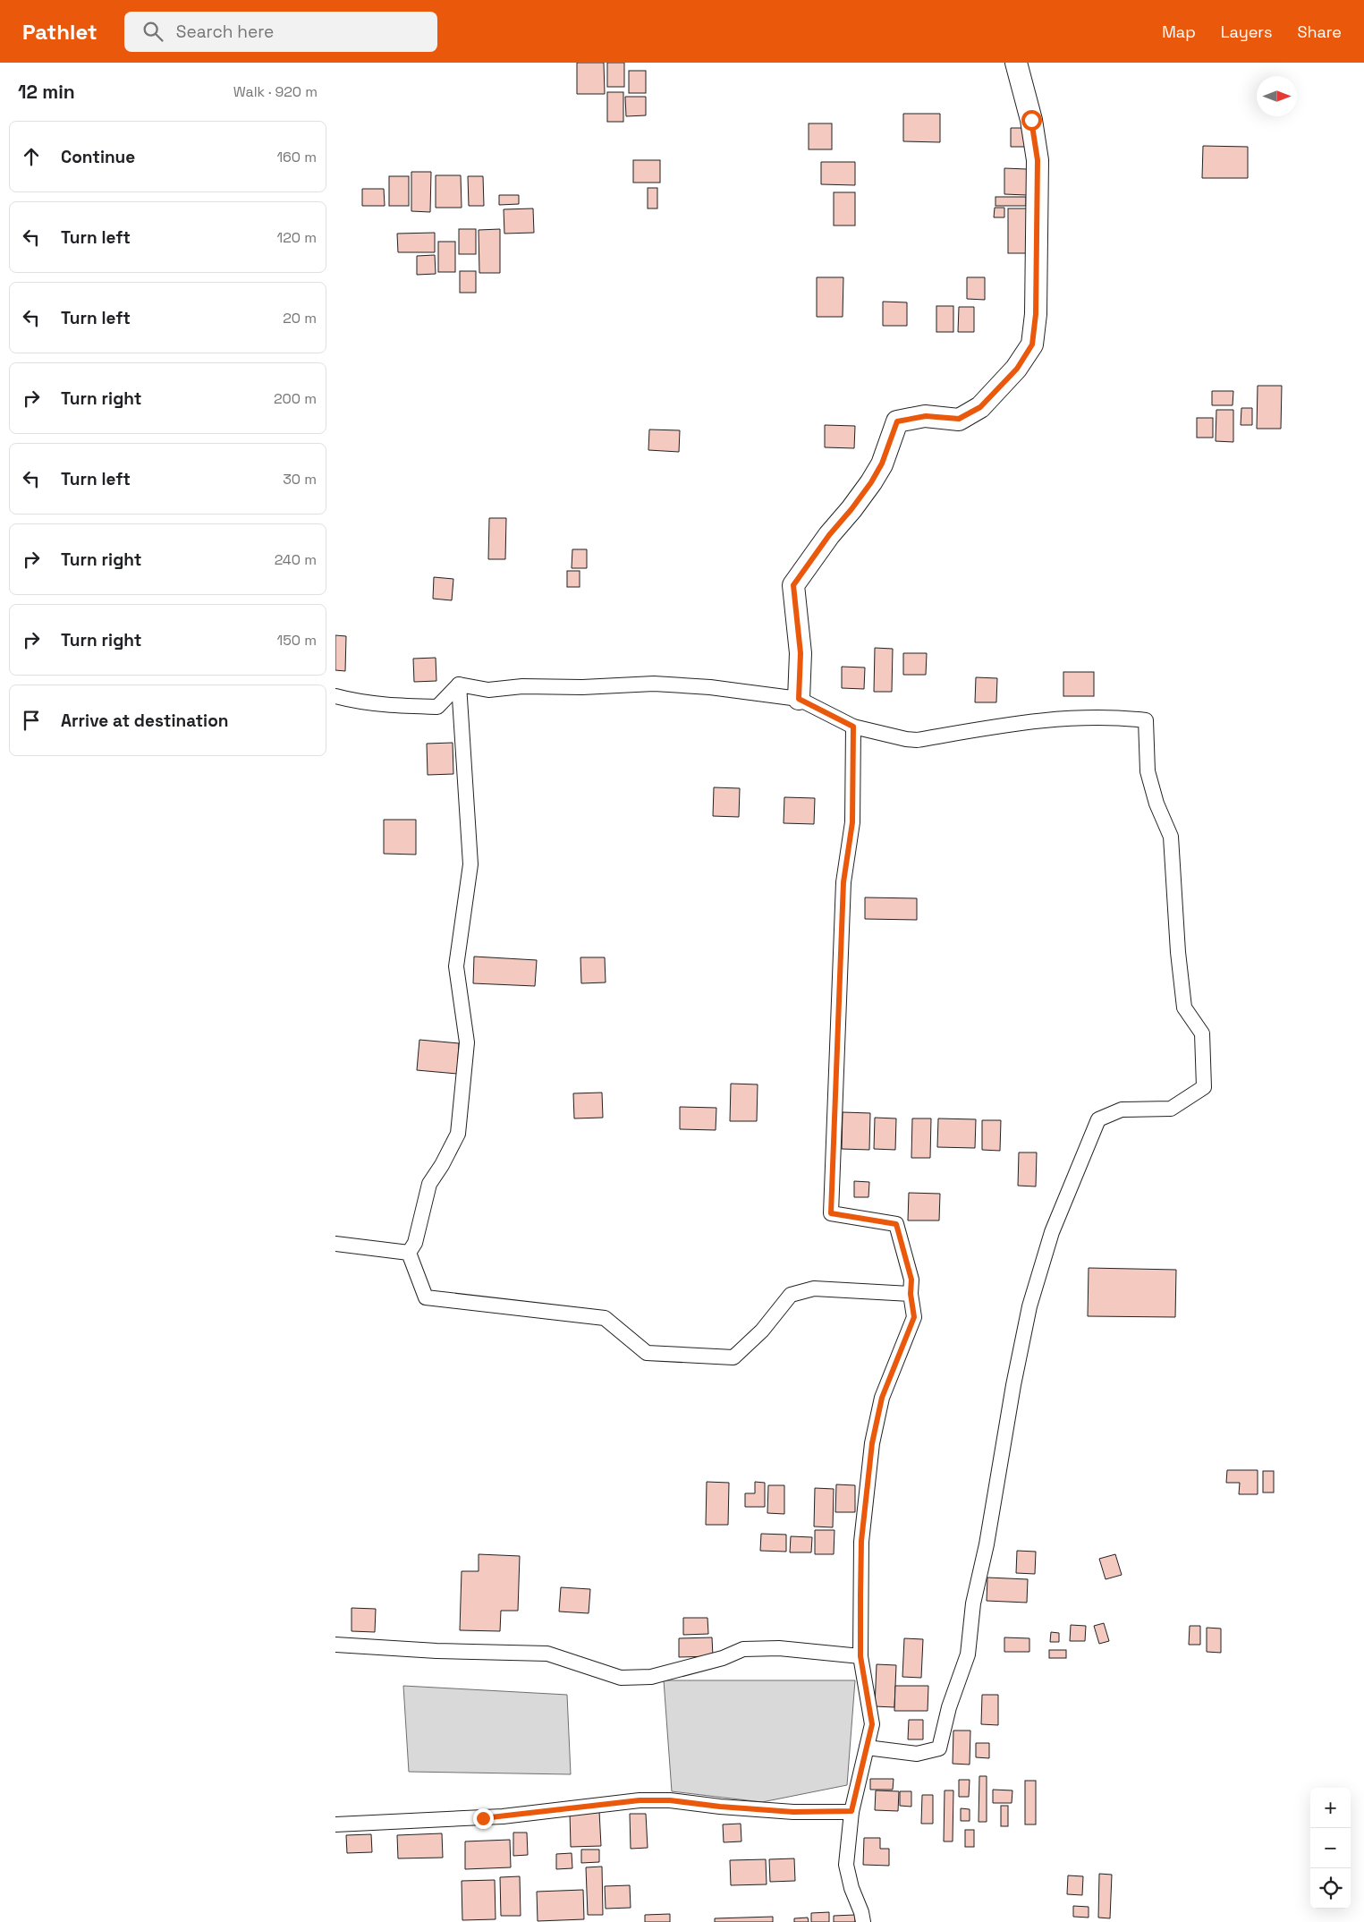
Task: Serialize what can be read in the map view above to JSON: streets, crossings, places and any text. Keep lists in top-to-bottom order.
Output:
{
  "north": "right",
  "page": {
    "header": "Pathlet",
    "search": "Search here",
    "nav": ["Map", "Layers", "Share"],
    "heading": ["12 min", "Walk · 920 m"],
    "list": [
      ["Continue", "160 m"],
      ["Turn left", "120 m"],
      ["Turn left", "20 m"],
      ["Turn right", "200 m"],
      ["Turn left", "30 m"],
      ["Turn right", "240 m"],
      ["Turn right", "150 m"],
      "Arrive at destination"
    ],
    "map_buttons": ["+", "−"]
  }
}
